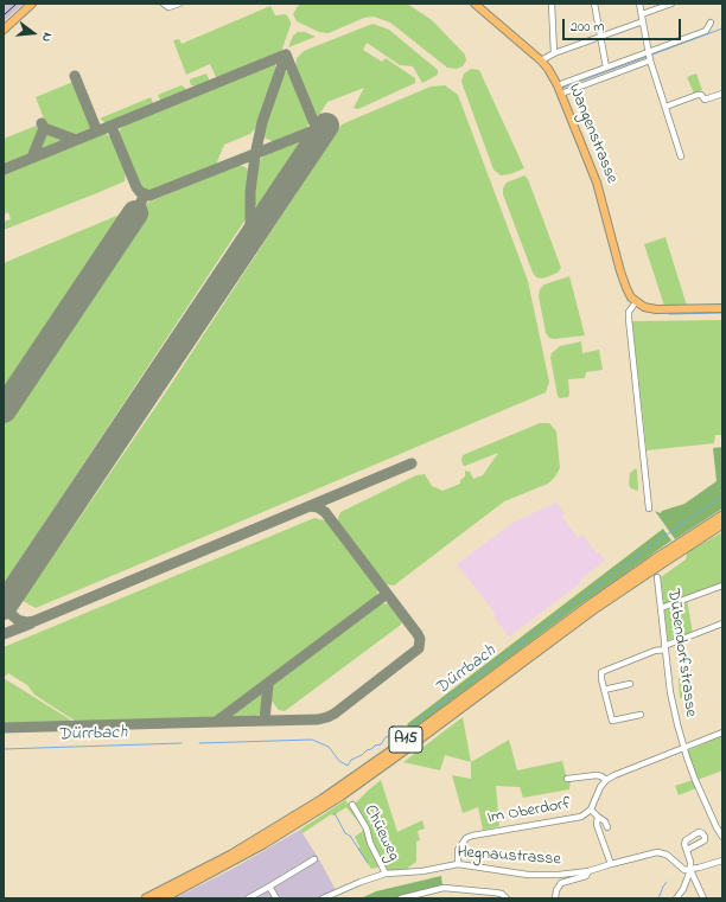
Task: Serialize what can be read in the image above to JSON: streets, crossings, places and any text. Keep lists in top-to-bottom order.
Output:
{
  "streets": {
    "highway": ["A15"],
    "main road": ["Wangenstrasse"],
    "street": [
      "Dübendorfstrasse",
      "Im Oberdorf",
      "Chüeweg",
      "Hegnaustrasse"
    ]
  },
  "crossings": [
    ["Im Oberdorf", "Hegnaustrasse"],
    ["Chüeweg", "Hegnaustrasse"]
  ],
  "water": ["Dürrbach"],
  "scale_bar": "200 m",
  "north": "right"
}
